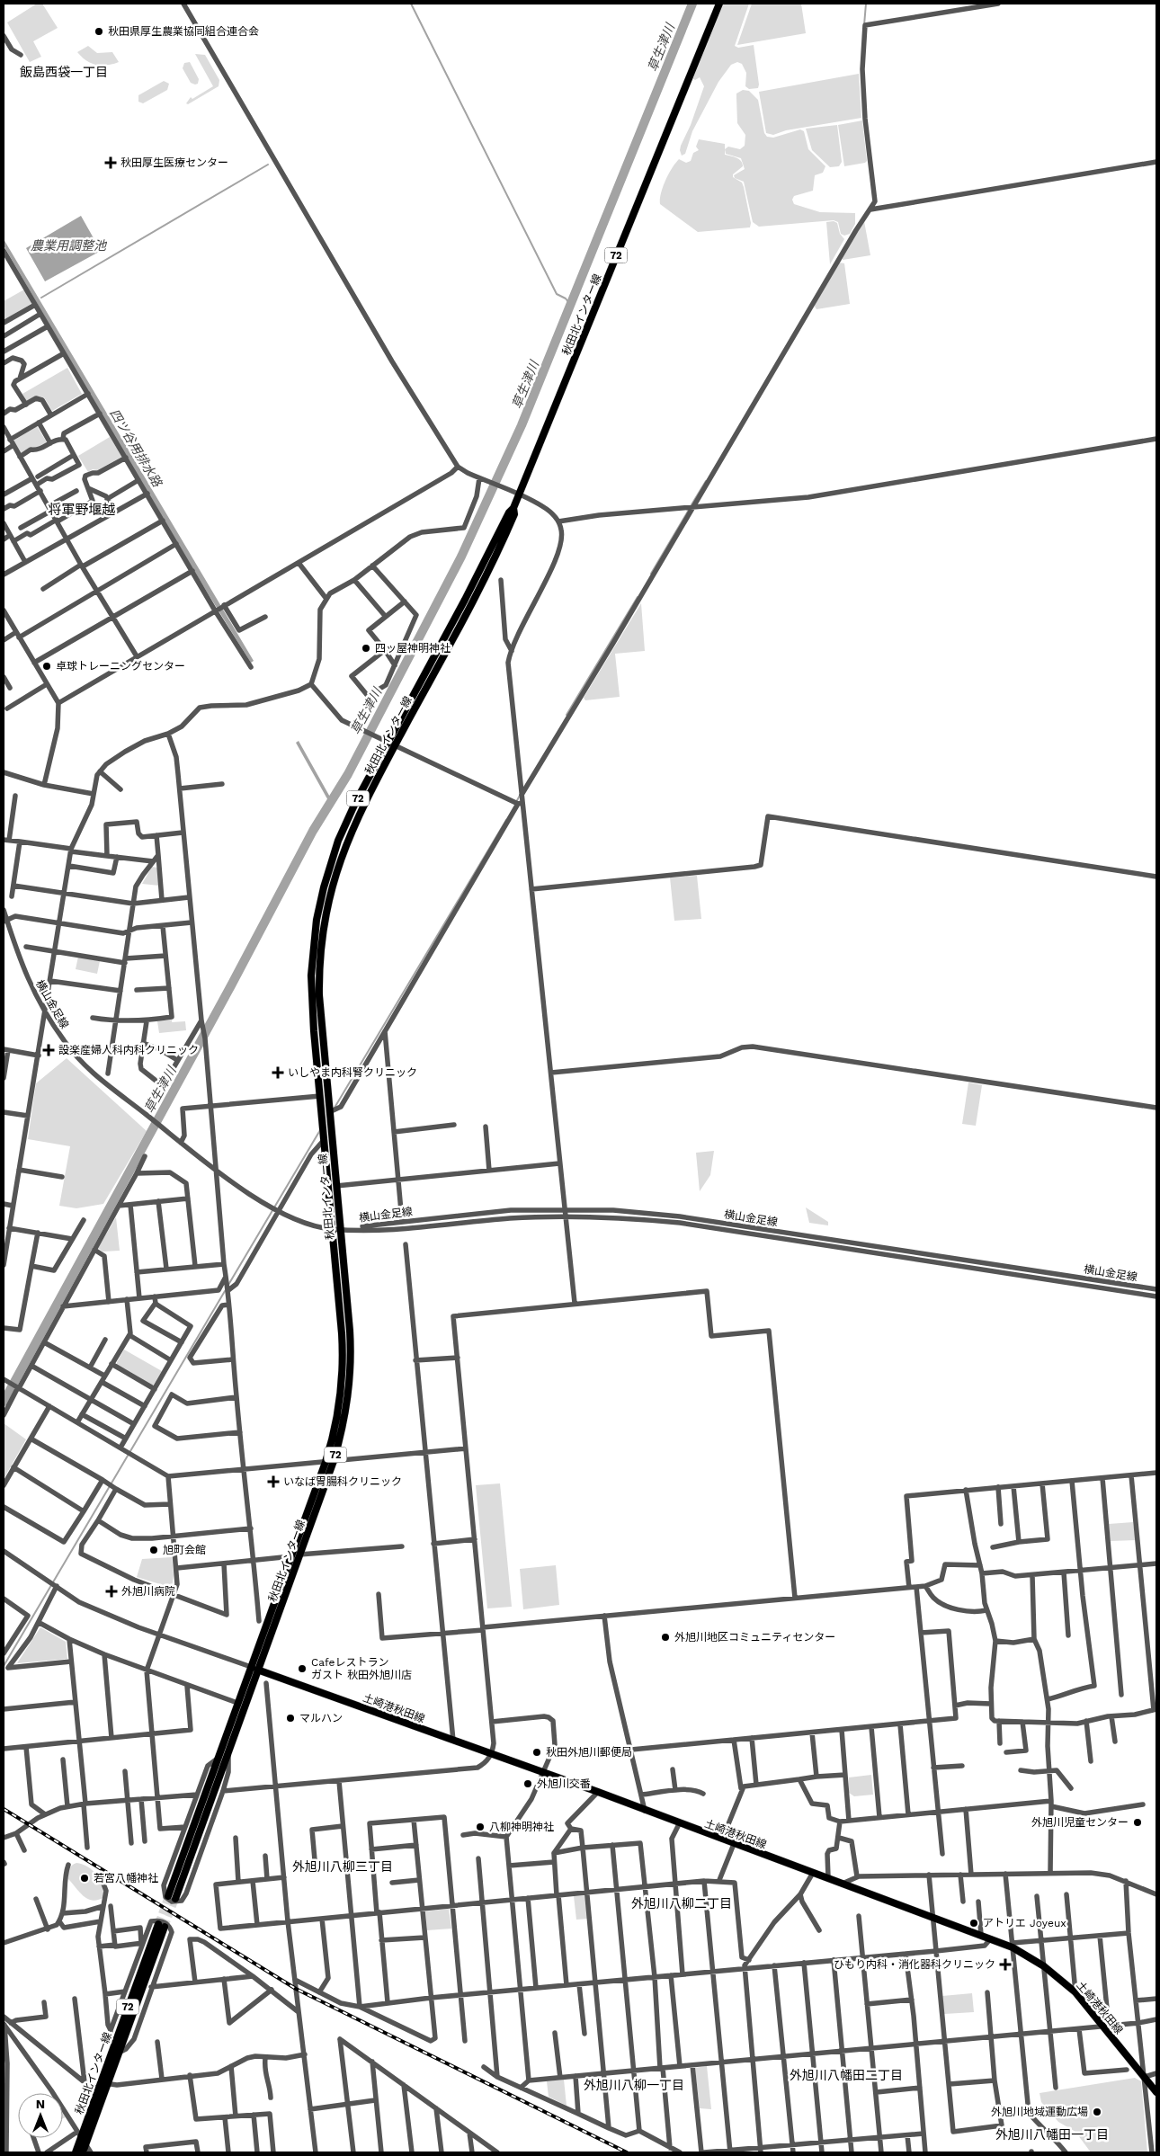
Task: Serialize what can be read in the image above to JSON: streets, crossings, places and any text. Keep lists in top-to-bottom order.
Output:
{
  "streets": {
    "main road": ["72", "秋田北インター線", "土崎港秋田線"],
    "street": ["横山金足線"]
  },
  "crossings": [
    ["秋田北インター線", "横山金足線"],
    ["秋田北インター線", "土崎港秋田線"]
  ],
  "districts": [
    "飯島西袋一丁目",
    "将軍野堰越",
    "外旭川八柳三丁目",
    "外旭川八柳二丁目",
    "外旭川八幡田二丁目",
    "外旭川八柳一丁目",
    "外旭川八幡田一丁目"
  ],
  "water": ["草生津川", "農業用調整池", "四ツ谷用排水路"],
  "places": {
    "other": [
      "秋田県厚生農業協同組合連合会",
      "四ッ屋神明神社",
      "卓球トレーニングセンター",
      "旭町会館",
      "外旭川地区コミュニティセンター",
      "Cafeレストラン ガスト 秋田外旭川店",
      "マルハン",
      "秋田外旭川郵便局",
      "外旭川交番",
      "外旭川児童センター",
      "八柳神明神社",
      "若宮八幡神社",
      "アトリエ Joyeux",
      "外旭川地域運動広場"
    ],
    "health": [
      "秋田厚生医療センター",
      "設楽産婦人科内科クリニック",
      "いしやま内科腎クリニック",
      "いなば胃腸科クリニック",
      "外旭川病院",
      "ひもり内科・消化器科クリニック"
    ]
  },
  "north": "top"
}
